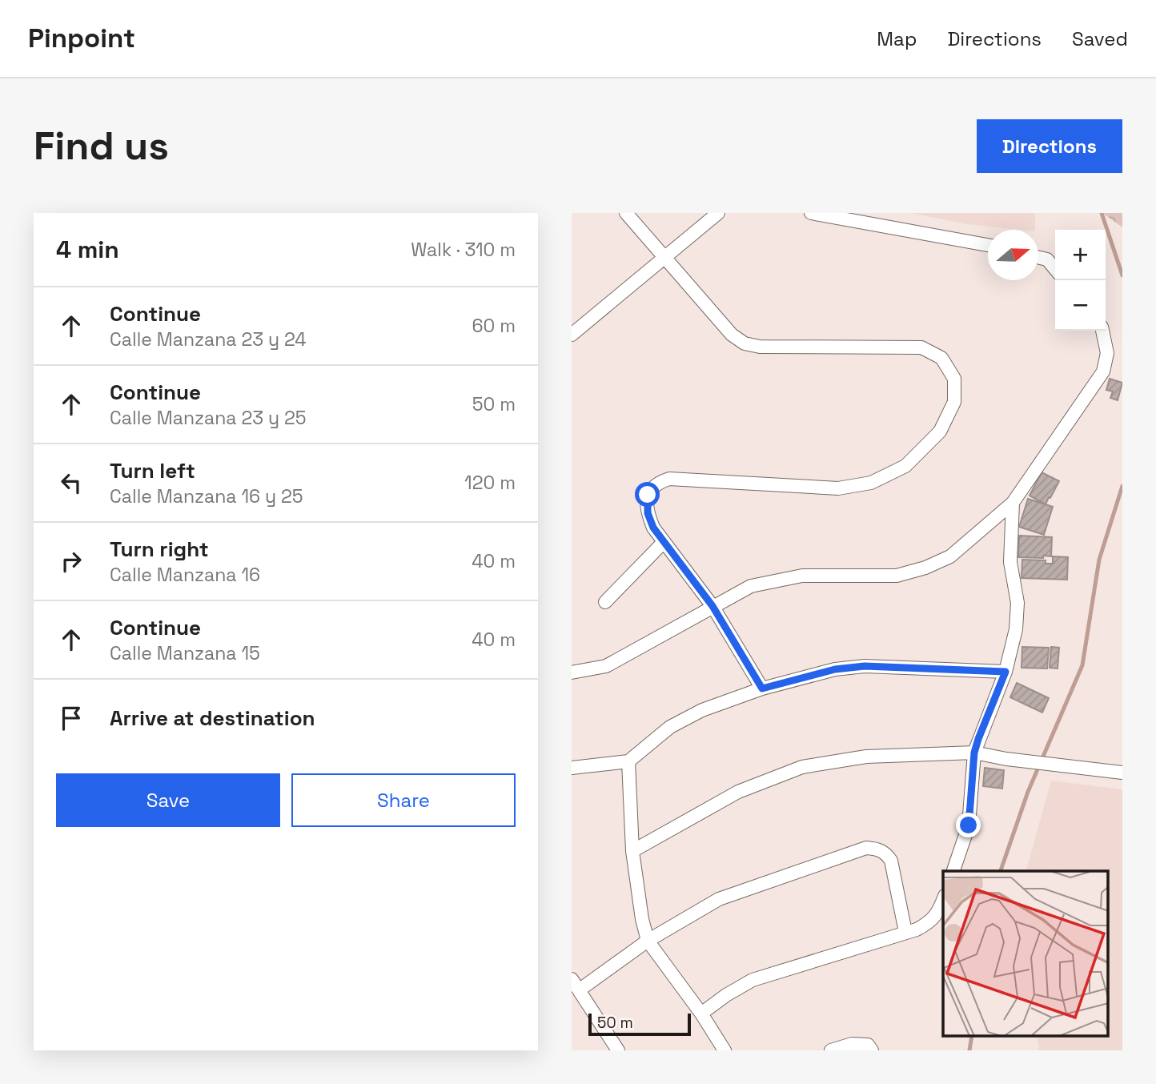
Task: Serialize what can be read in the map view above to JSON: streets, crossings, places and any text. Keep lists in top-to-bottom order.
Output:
{
  "scale_bar": "50 m",
  "north": "right",
  "page": {
    "header": "Pinpoint",
    "nav": ["Map", "Directions", "Saved"],
    "buttons": [
      "Directions",
      ["Save", "Share"]
    ],
    "title": "Find us",
    "heading": ["4 min", "Walk · 310 m"],
    "map_buttons": ["+", "−"],
    "list": [
      ["Continue", "Calle Manzana 23 y 24", "60 m"],
      ["Continue", "Calle Manzana 23 y 25", "50 m"],
      ["Turn left", "Calle Manzana 16 y 25", "120 m"],
      ["Turn right", "Calle Manzana 16", "40 m"],
      ["Continue", "Calle Manzana 15", "40 m"],
      "Arrive at destination"
    ],
    "scale": "50 m"
  }
}
